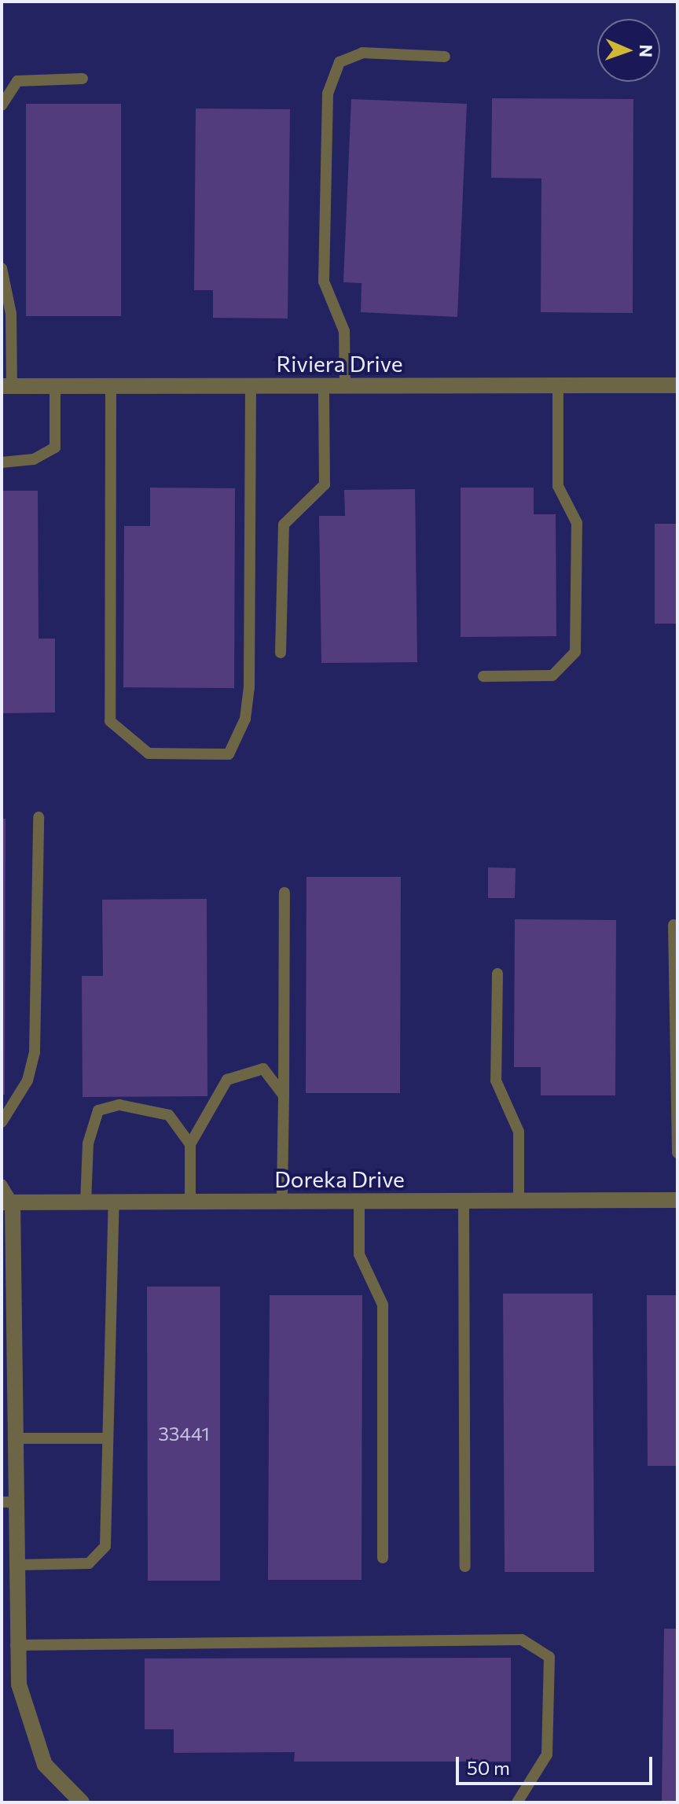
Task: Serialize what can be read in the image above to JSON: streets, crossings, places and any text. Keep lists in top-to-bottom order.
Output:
{
  "streets": {
    "street": ["Riviera Drive", "Doreka Drive"]
  },
  "house_numbers": ["33441"],
  "scale_bar": "50 m",
  "north": "right"
}
